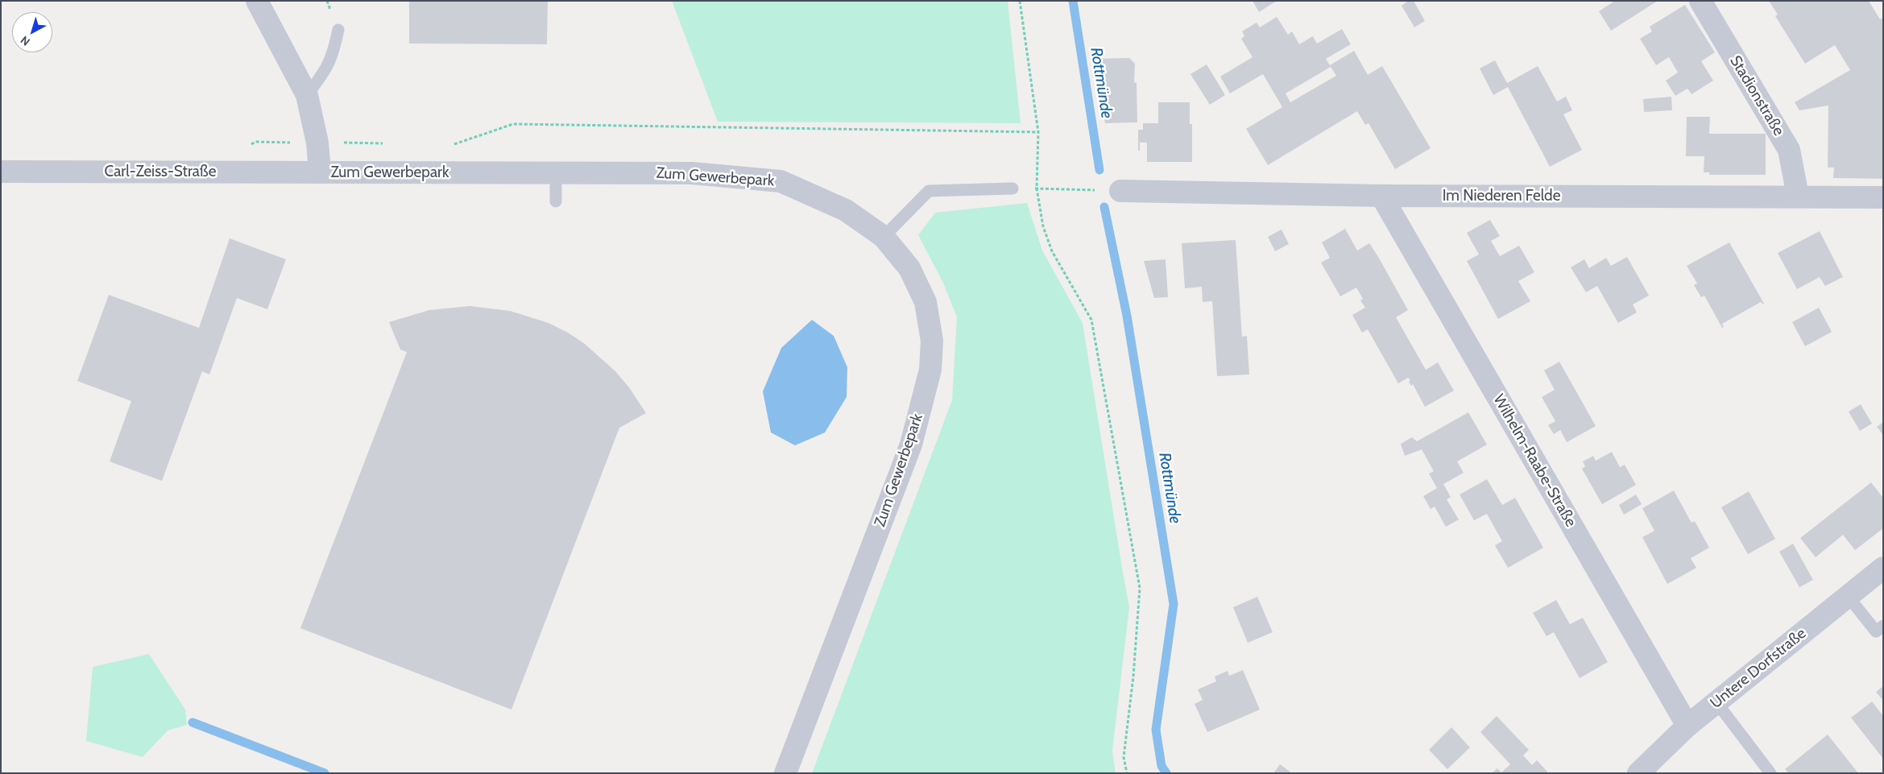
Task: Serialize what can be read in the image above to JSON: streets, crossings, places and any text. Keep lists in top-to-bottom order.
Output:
{
  "streets": {
    "street": [
      "Stadionstraße",
      "Carl-Zeiss-Straße",
      "Zum Gewerbepark",
      "Im Niederen Felde",
      "Wilhelm-Raabe-Straße",
      "Untere Dorfstraße"
    ]
  },
  "crossings": [
    ["Stadionstraße", "Im Niederen Felde"],
    ["Carl-Zeiss-Straße", "Zum Gewerbepark"],
    ["Im Niederen Felde", "Wilhelm-Raabe-Straße"],
    ["Wilhelm-Raabe-Straße", "Untere Dorfstraße"]
  ],
  "water": ["Rottmünde"],
  "north": "bottom left"
}
